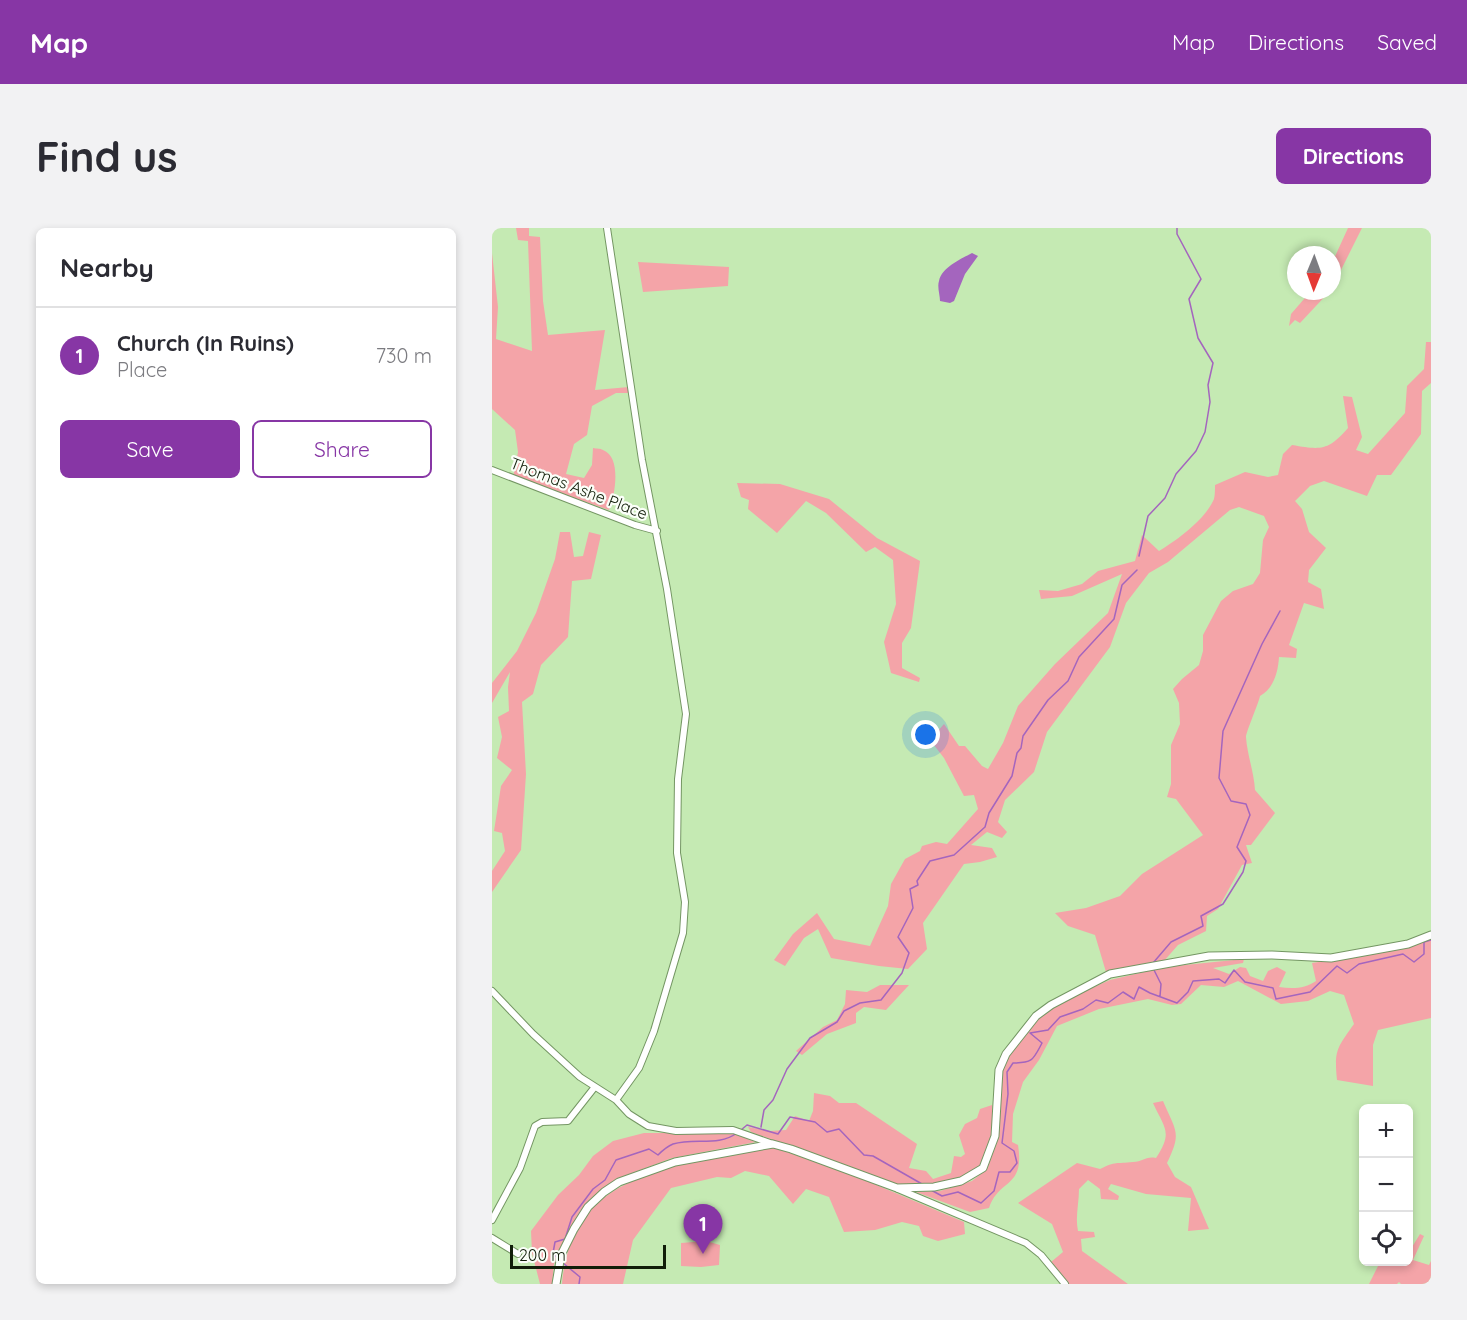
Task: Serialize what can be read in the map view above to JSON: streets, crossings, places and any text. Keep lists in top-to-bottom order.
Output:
{
  "streets": {
    "street": ["Thomas Ashe Place"]
  },
  "scale_bar": "200 m",
  "north": "bottom",
  "page": {
    "header": "Map",
    "nav": ["Map", "Directions", "Saved"],
    "buttons": [
      "Directions",
      ["Save", "Share"]
    ],
    "title": "Find us",
    "heading": "Nearby",
    "list": [
      {
        "mark": "1",
        "name": "Church (In Ruins)",
        "note": "Place",
        "value": "730 m"
      }
    ],
    "map_buttons": ["+", "−"],
    "pins": "1",
    "scale": "200 m"
  }
}
